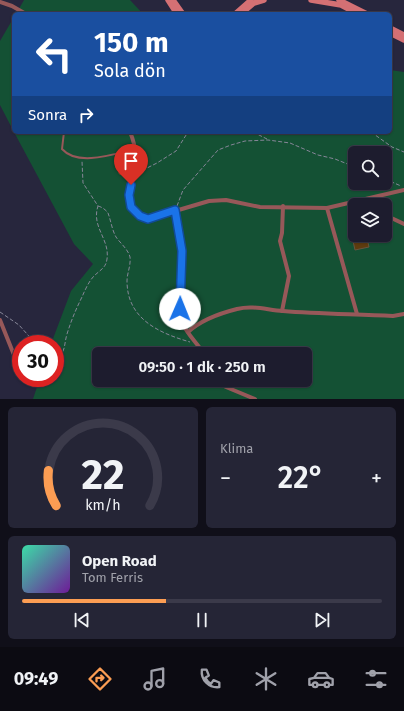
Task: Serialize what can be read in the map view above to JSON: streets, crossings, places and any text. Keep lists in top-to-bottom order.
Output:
{
  "page": {
    "turn": ["150 m", "Sola dön"],
    "then": "Sonra",
    "limit": "30",
    "trip": "09:50 · 1 dk · 250 m",
    "tile": "Klima",
    "heat": ["−", "22°", "+"],
    "song": ["Open Road", "Tom Ferris"],
    "tabs": "09:49",
    "gauge": ["22", "km/h"]
  }
}
